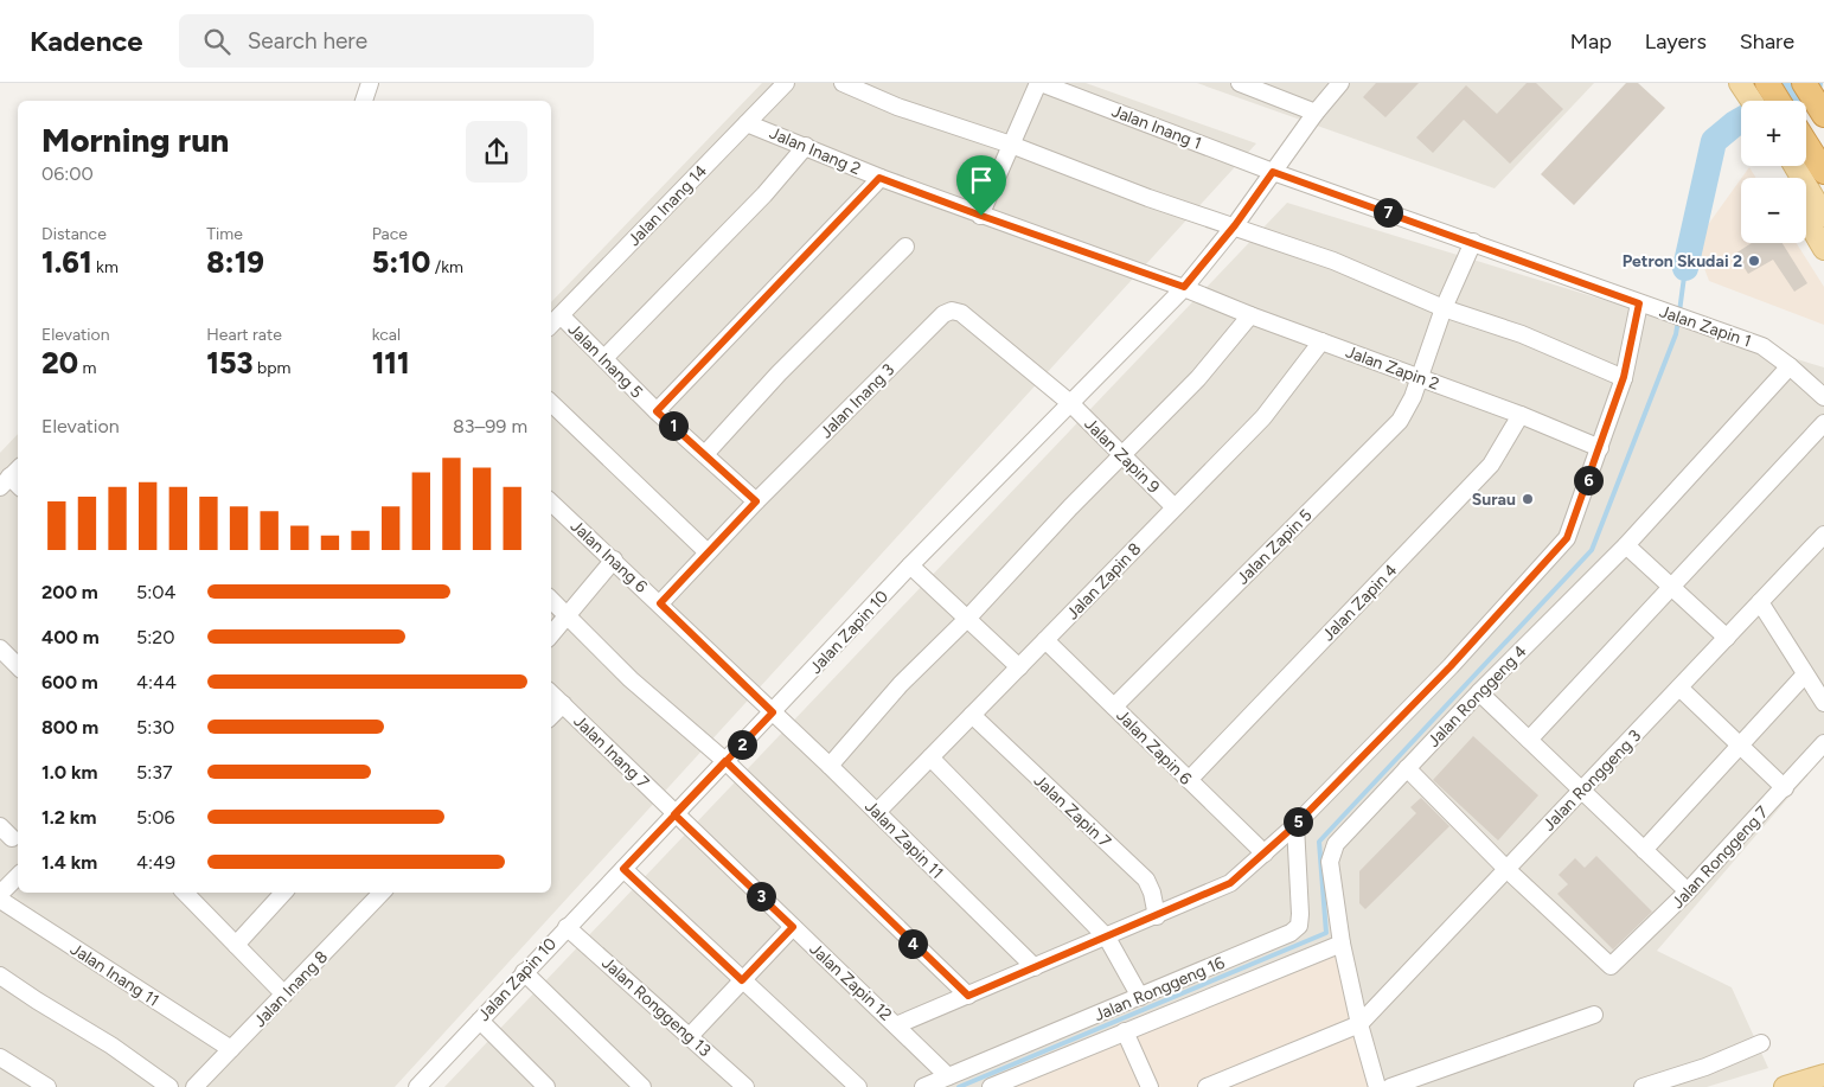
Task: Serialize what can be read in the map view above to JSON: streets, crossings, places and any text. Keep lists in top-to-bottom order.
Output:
{
  "streets": {
    "street": [
      "Jalan Inang 1",
      "Jalan Inang 2",
      "Jalan Inang 14",
      "Jalan Zapin 1",
      "Jalan Inang 5",
      "Jalan Zapin 2",
      "Jalan Inang 3",
      "Jalan Zapin 9",
      "Jalan Zapin 5",
      "Jalan Inang 6",
      "Jalan Zapin 8",
      "Jalan Zapin 4",
      "Jalan Zapin 10",
      "Jalan Ronggeng 4",
      "Jalan Zapin 6",
      "Jalan Inang 7",
      "Jalan Ronggeng 3",
      "Jalan Zapin 7",
      "Jalan Zapin 11",
      "Jalan Ronggeng 7",
      "Jalan Inang 11",
      "Jalan Zapin 12",
      "Jalan Inang 8",
      "Jalan Ronggeng 16",
      "Jalan Ronggeng 13"
    ]
  },
  "crossings": [
    ["Jalan Inang 1", "Jalan Zapin 1"],
    ["Jalan Inang 1", "Jalan Zapin 10"],
    ["Jalan Inang 2", "Jalan Inang 14"],
    ["Jalan Inang 2", "Jalan Zapin 2"],
    ["Jalan Inang 2", "Jalan Zapin 10"],
    ["Jalan Inang 14", "Jalan Inang 5"],
    ["Jalan Zapin 1", "Jalan Zapin 5"],
    ["Jalan Zapin 1", "Jalan Zapin 10"],
    ["Jalan Zapin 1", "Jalan Ronggeng 4"],
    ["Jalan Inang 5", "Jalan Inang 3"],
    ["Jalan Zapin 2", "Jalan Zapin 5"],
    ["Jalan Zapin 2", "Jalan Zapin 8"],
    ["Jalan Zapin 2", "Jalan Zapin 4"],
    ["Jalan Zapin 2", "Jalan Zapin 10"],
    ["Jalan Inang 3", "Jalan Zapin 9"],
    ["Jalan Inang 3", "Jalan Inang 6"],
    ["Jalan Inang 3", "Jalan Zapin 10"],
    ["Jalan Zapin 9", "Jalan Zapin 8"],
    ["Jalan Zapin 9", "Jalan Zapin 10"],
    ["Jalan Zapin 5", "Jalan Zapin 6"],
    ["Jalan Inang 6", "Jalan Zapin 10"],
    ["Jalan Inang 6", "Jalan Zapin 11"],
    ["Jalan Zapin 8", "Jalan Zapin 6"],
    ["Jalan Zapin 8", "Jalan Zapin 7"],
    ["Jalan Zapin 8", "Jalan Zapin 11"],
    ["Jalan Zapin 4", "Jalan Zapin 6"],
    ["Jalan Zapin 10", "Jalan Inang 7"],
    ["Jalan Zapin 10", "Jalan Zapin 11"],
    ["Jalan Zapin 10", "Jalan Zapin 12"],
    ["Jalan Zapin 10", "Jalan Ronggeng 13"],
    ["Jalan Ronggeng 4", "Jalan Ronggeng 3"],
    ["Jalan Ronggeng 4", "Jalan Ronggeng 16"],
    ["Jalan Inang 7", "Jalan Zapin 12"],
    ["Jalan Ronggeng 3", "Jalan Ronggeng 7"],
    ["Jalan Inang 11", "Jalan Inang 8"],
    ["Jalan Zapin 12", "Jalan Ronggeng 16"]
  ],
  "places": ["Petron Skudai 2", "Surau"],
  "page": {
    "header": "Kadence",
    "search": "Search here",
    "nav": ["Map", "Layers", "Share"],
    "map_buttons": ["+", "−"],
    "heading": ["Morning run", "06:00"],
    "pins": [
      "7",
      "1",
      "6",
      "2",
      "5",
      "3",
      "4"
    ],
    "stats": [
      ["Distance", "1.61 km"],
      ["Time", "8:19"],
      ["Pace", "5:10 /km"],
      ["Elevation", "20 m"],
      ["Heart rate", "153 bpm"],
      ["kcal", "111"]
    ],
    "chart": ["Elevation", "83–99 m"],
    "list": [
      {
        "name": "200 m",
        "note": "5:04"
      },
      {
        "name": "400 m",
        "note": "5:20"
      },
      {
        "name": "600 m",
        "note": "4:44"
      },
      {
        "name": "800 m",
        "note": "5:30"
      },
      {
        "name": "1.0 km",
        "note": "5:37"
      },
      {
        "name": "1.2 km",
        "note": "5:06"
      },
      {
        "name": "1.4 km",
        "note": "4:49"
      }
    ]
  }
}
